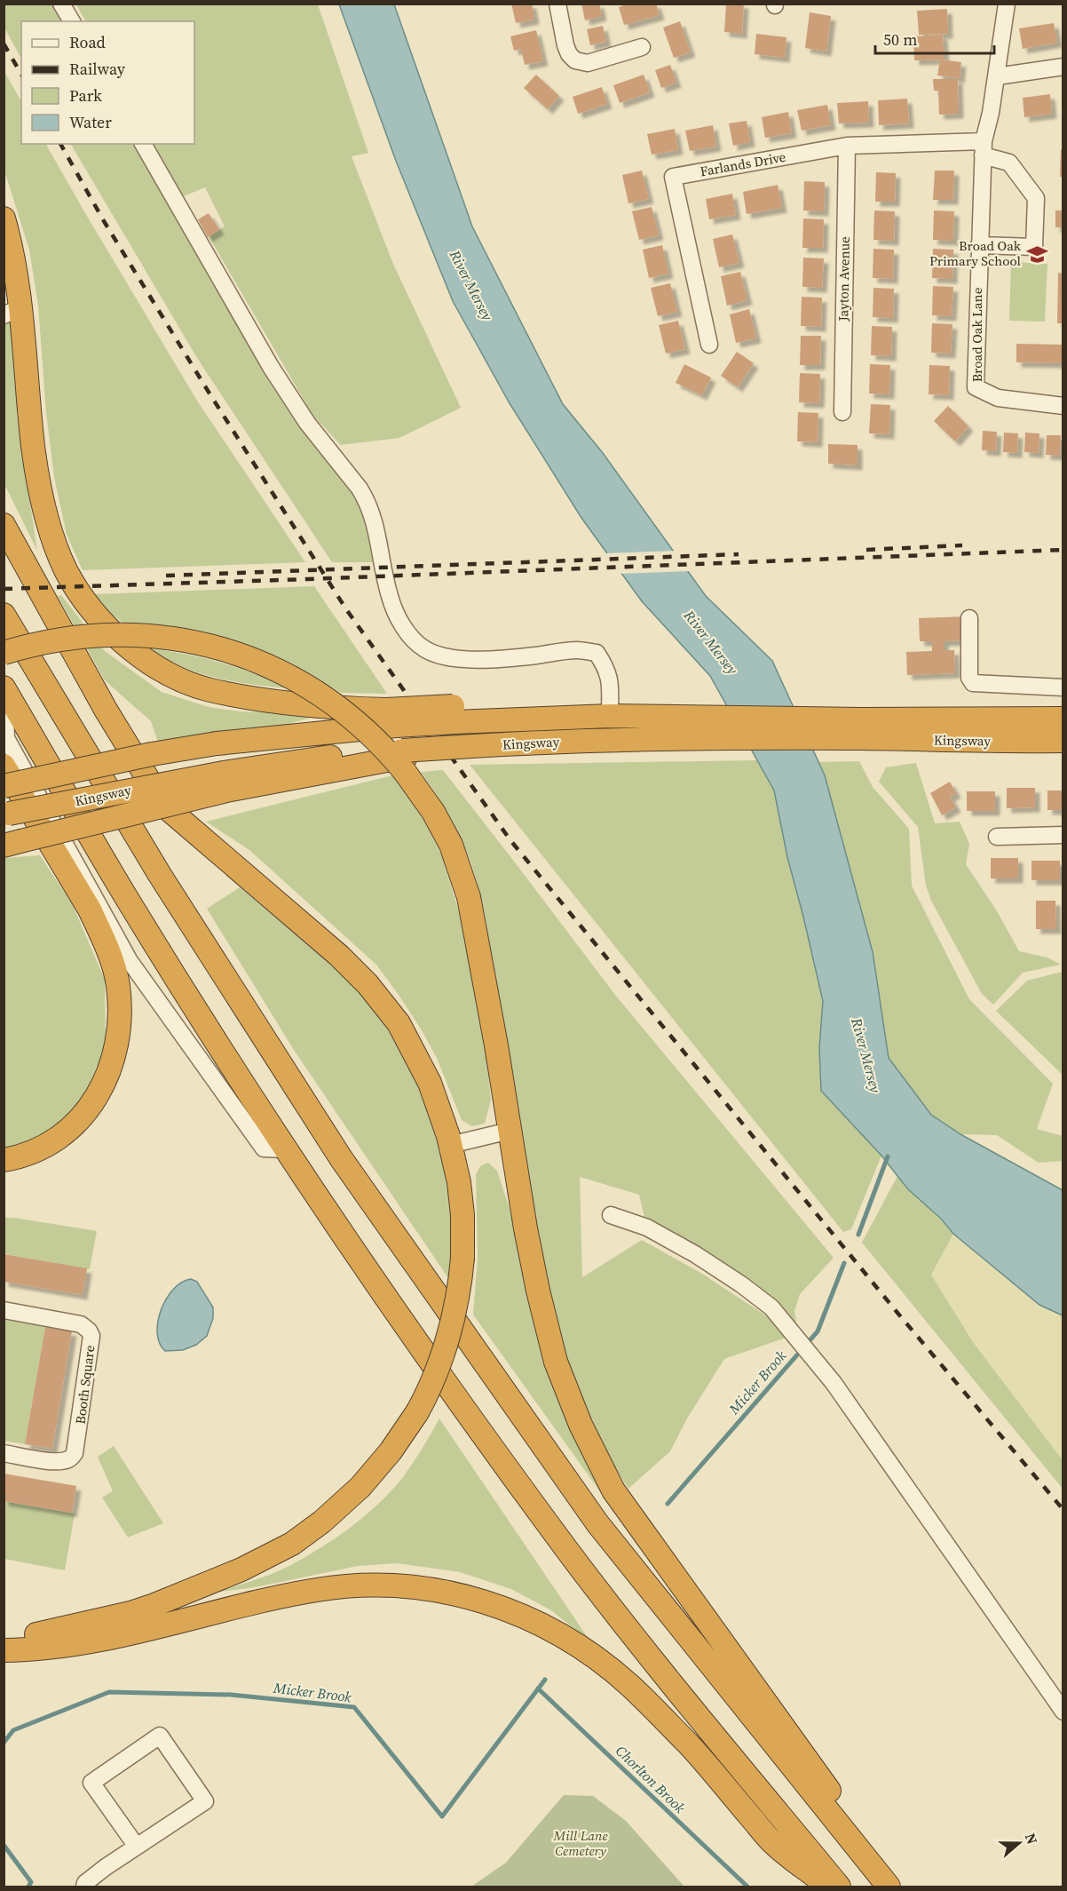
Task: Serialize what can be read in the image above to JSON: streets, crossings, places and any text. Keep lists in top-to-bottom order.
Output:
{
  "streets": {
    "highway": ["Kingsway"],
    "street": [
      "Farlands Drive",
      "Jayton Avenue",
      "Broad Oak Lane",
      "Booth Square"
    ]
  },
  "crossings": [
    ["Farlands Drive", "Jayton Avenue"],
    ["Farlands Drive", "Broad Oak Lane"]
  ],
  "water": ["River Mersey", "Micker Brook", "Chorlton Brook"],
  "parks": ["Mill Lane Cemetery"],
  "places": {
    "school or university": ["Broad Oak Primary School"]
  },
  "legend": [
    "Road",
    "Railway",
    "Park",
    "Water"
  ],
  "scale_bar": "50 m",
  "north": "right"
}
